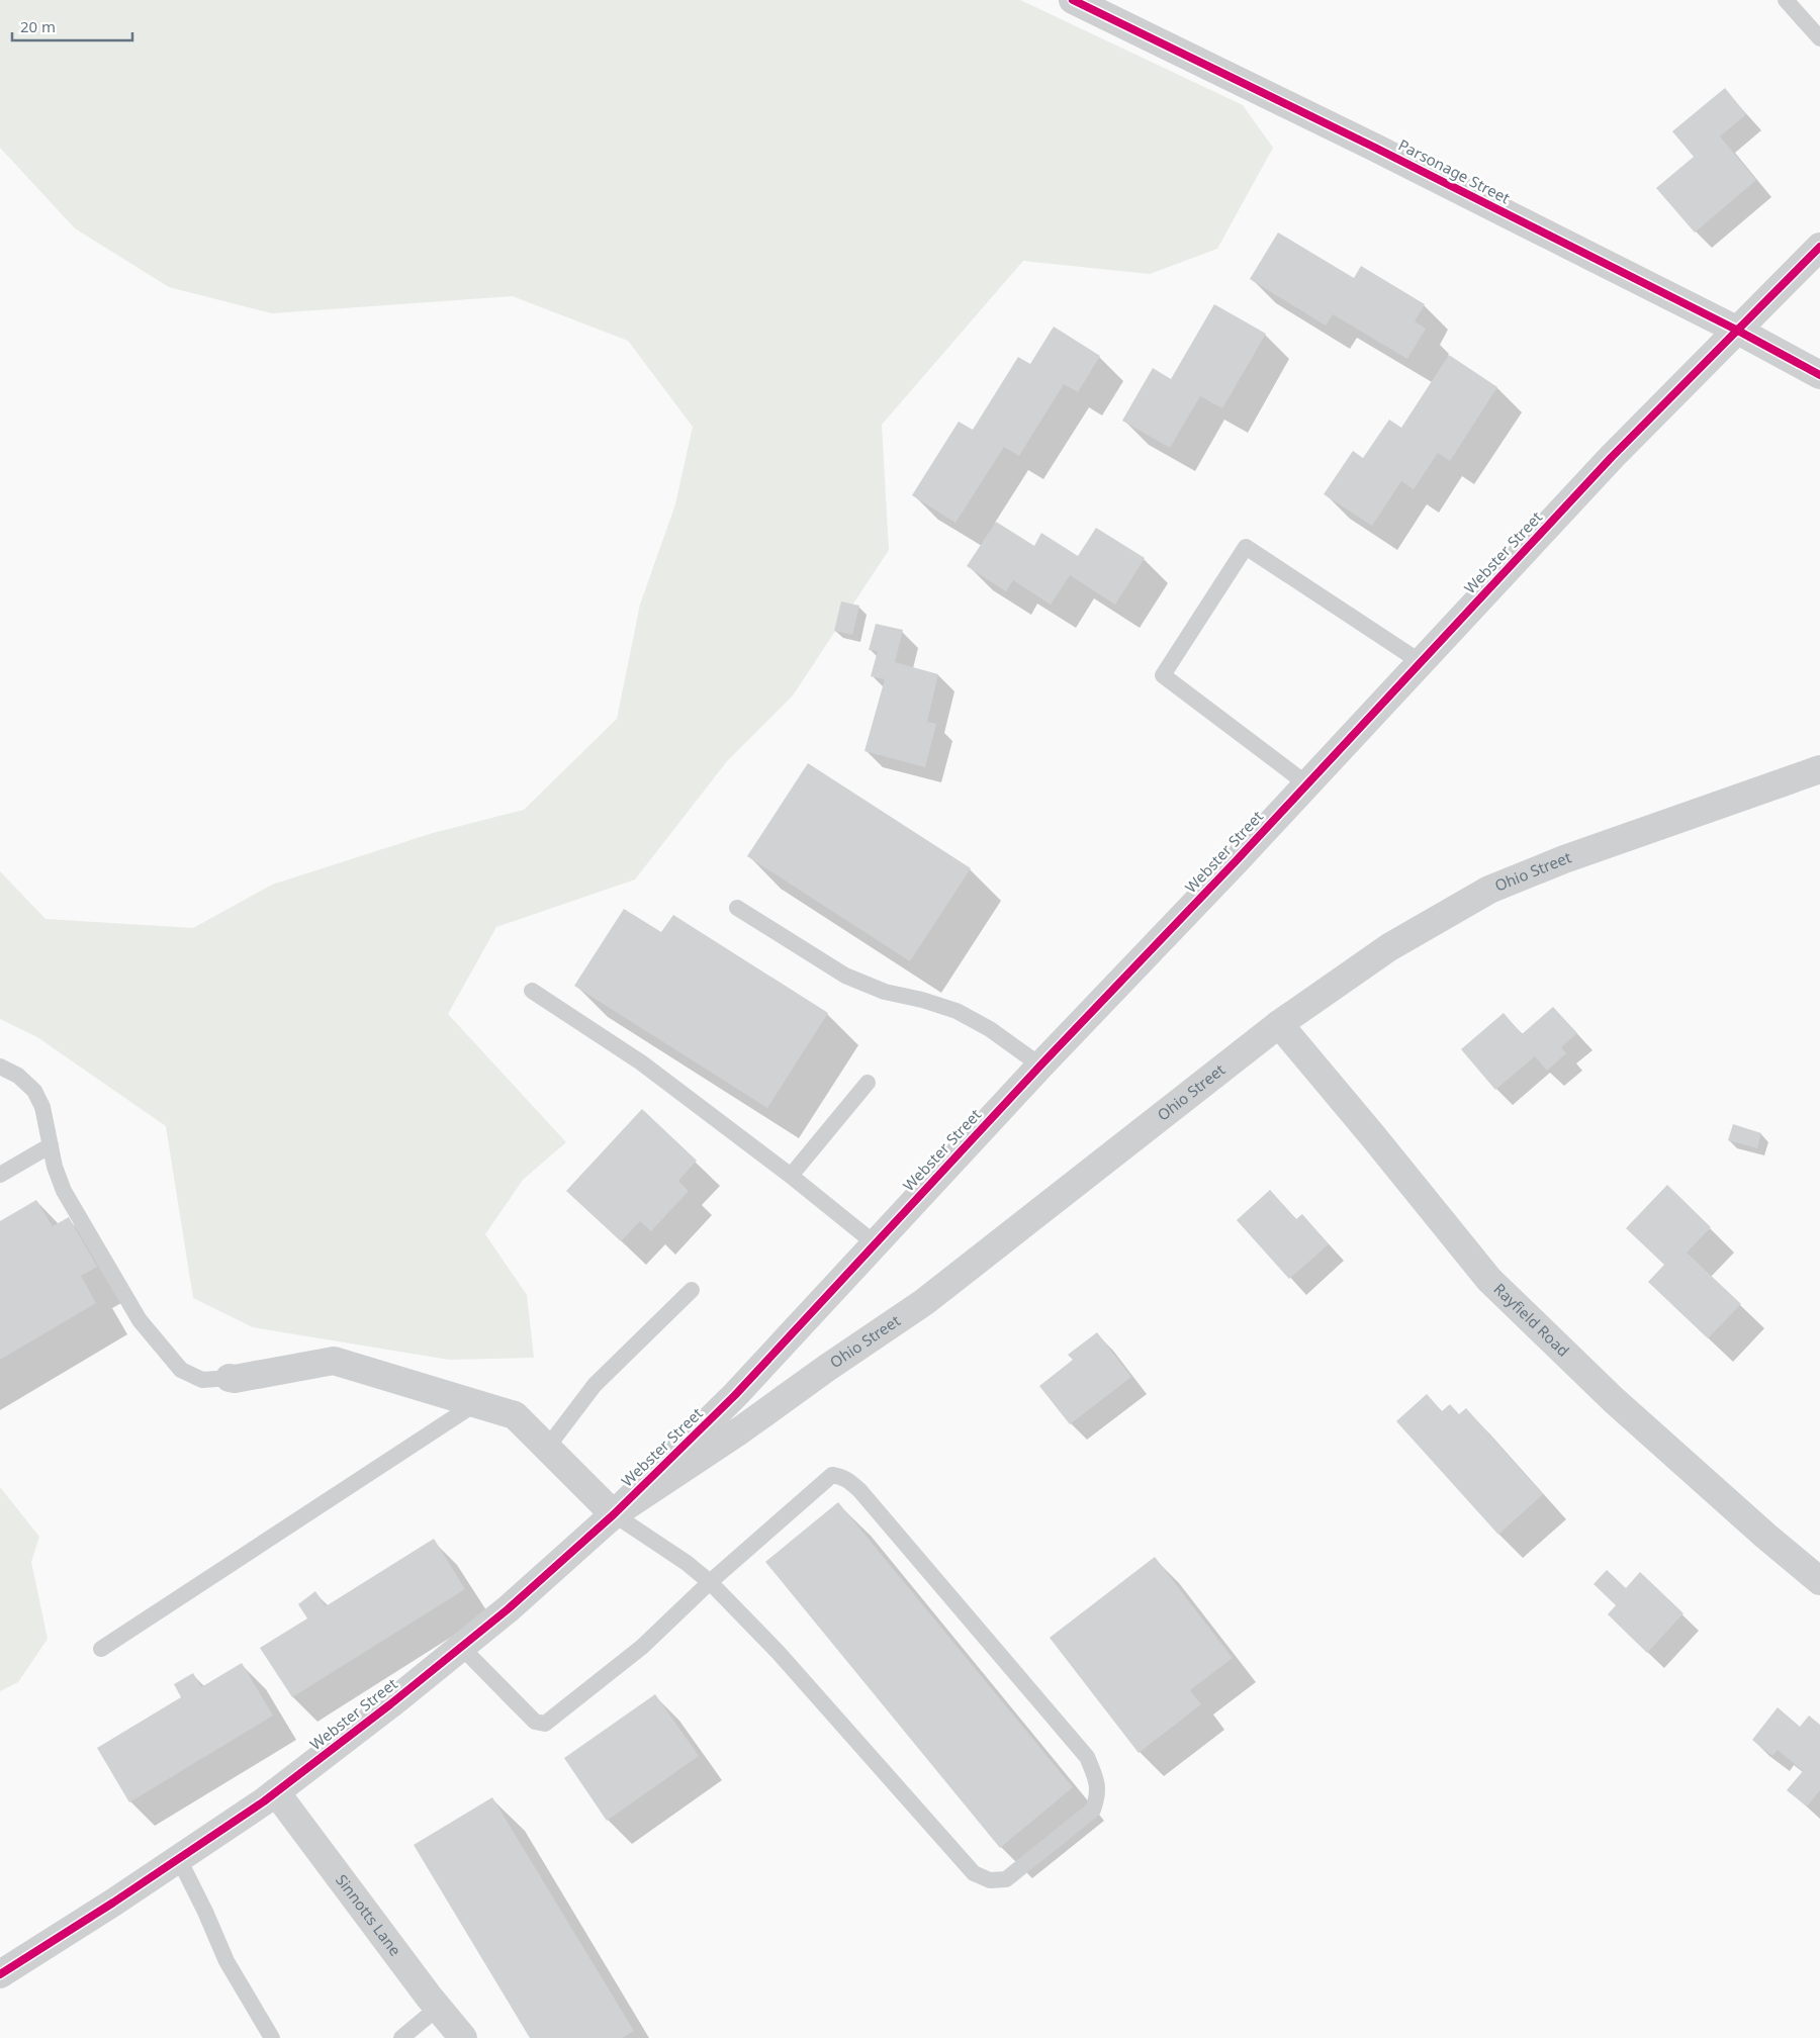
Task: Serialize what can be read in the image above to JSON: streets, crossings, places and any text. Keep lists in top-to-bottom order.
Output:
{
  "streets": {
    "street": [
      "Parsonage Street",
      "Webster Street",
      "Ohio Street",
      "Rayfield Road",
      "Sinnotts Lane"
    ]
  },
  "crossings": [
    ["Parsonage Street", "Webster Street"],
    ["Webster Street", "Ohio Street"],
    ["Webster Street", "Sinnotts Lane"],
    ["Ohio Street", "Rayfield Road"]
  ],
  "scale_bar": "20 m"
}
